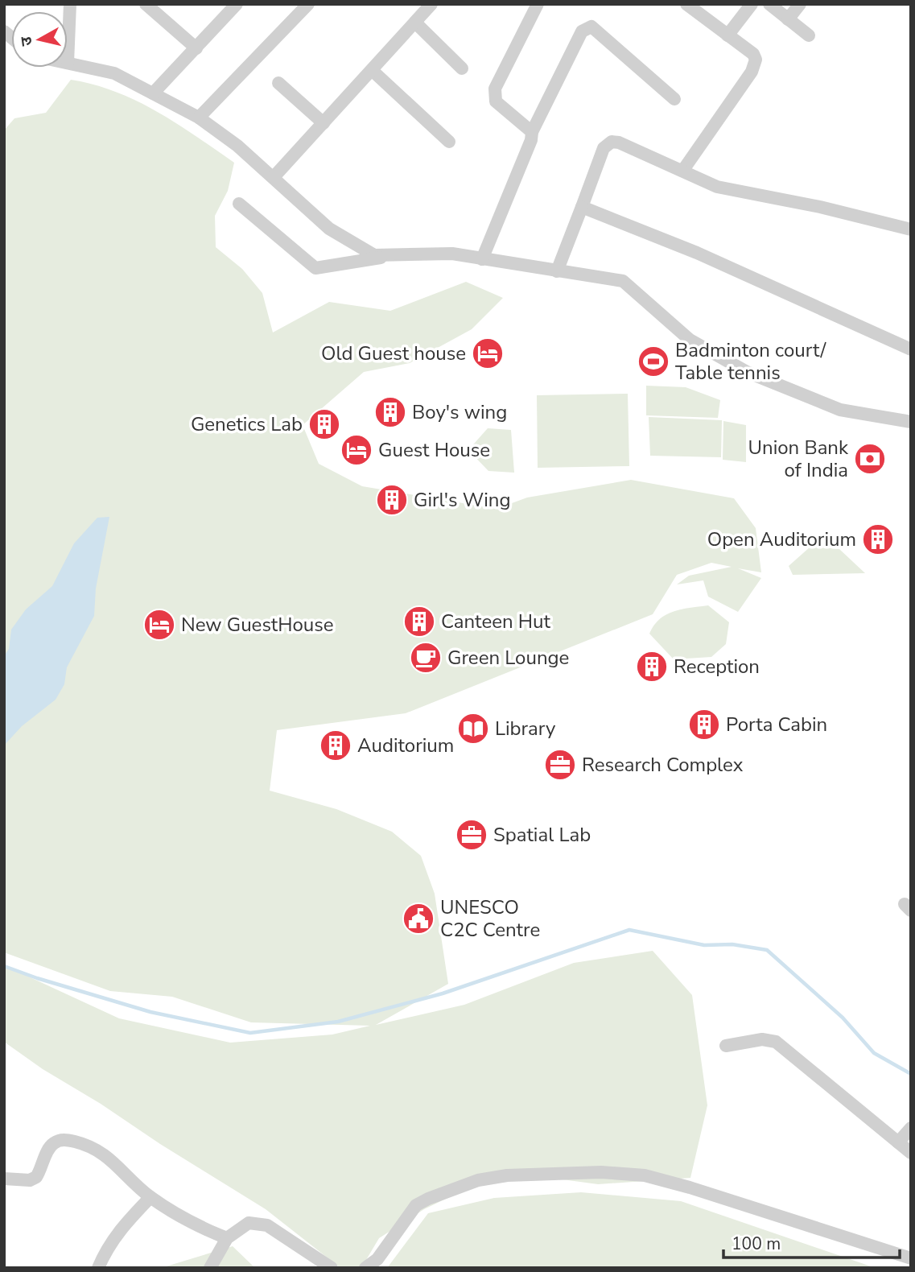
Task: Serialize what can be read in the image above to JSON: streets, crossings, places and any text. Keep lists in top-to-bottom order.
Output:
{
  "places": {
    "hotel": ["Old Guest house", "Guest House", "New GuestHouse"],
    "sports": ["Badminton court/ Table tennis"],
    "building": [
      "Boy's wing",
      "Genetics Lab",
      "Girl's Wing",
      "Open Auditorium",
      "Canteen Hut",
      "Reception",
      "Porta Cabin",
      "Auditorium"
    ],
    "bank": ["Union Bank of India"],
    "cafe": ["Green Lounge"],
    "library": ["Library"],
    "office": ["Research Complex", "Spatial Lab"],
    "public building": ["UNESCO C2C Centre"]
  },
  "scale_bar": "100 m",
  "north": "left"
}
